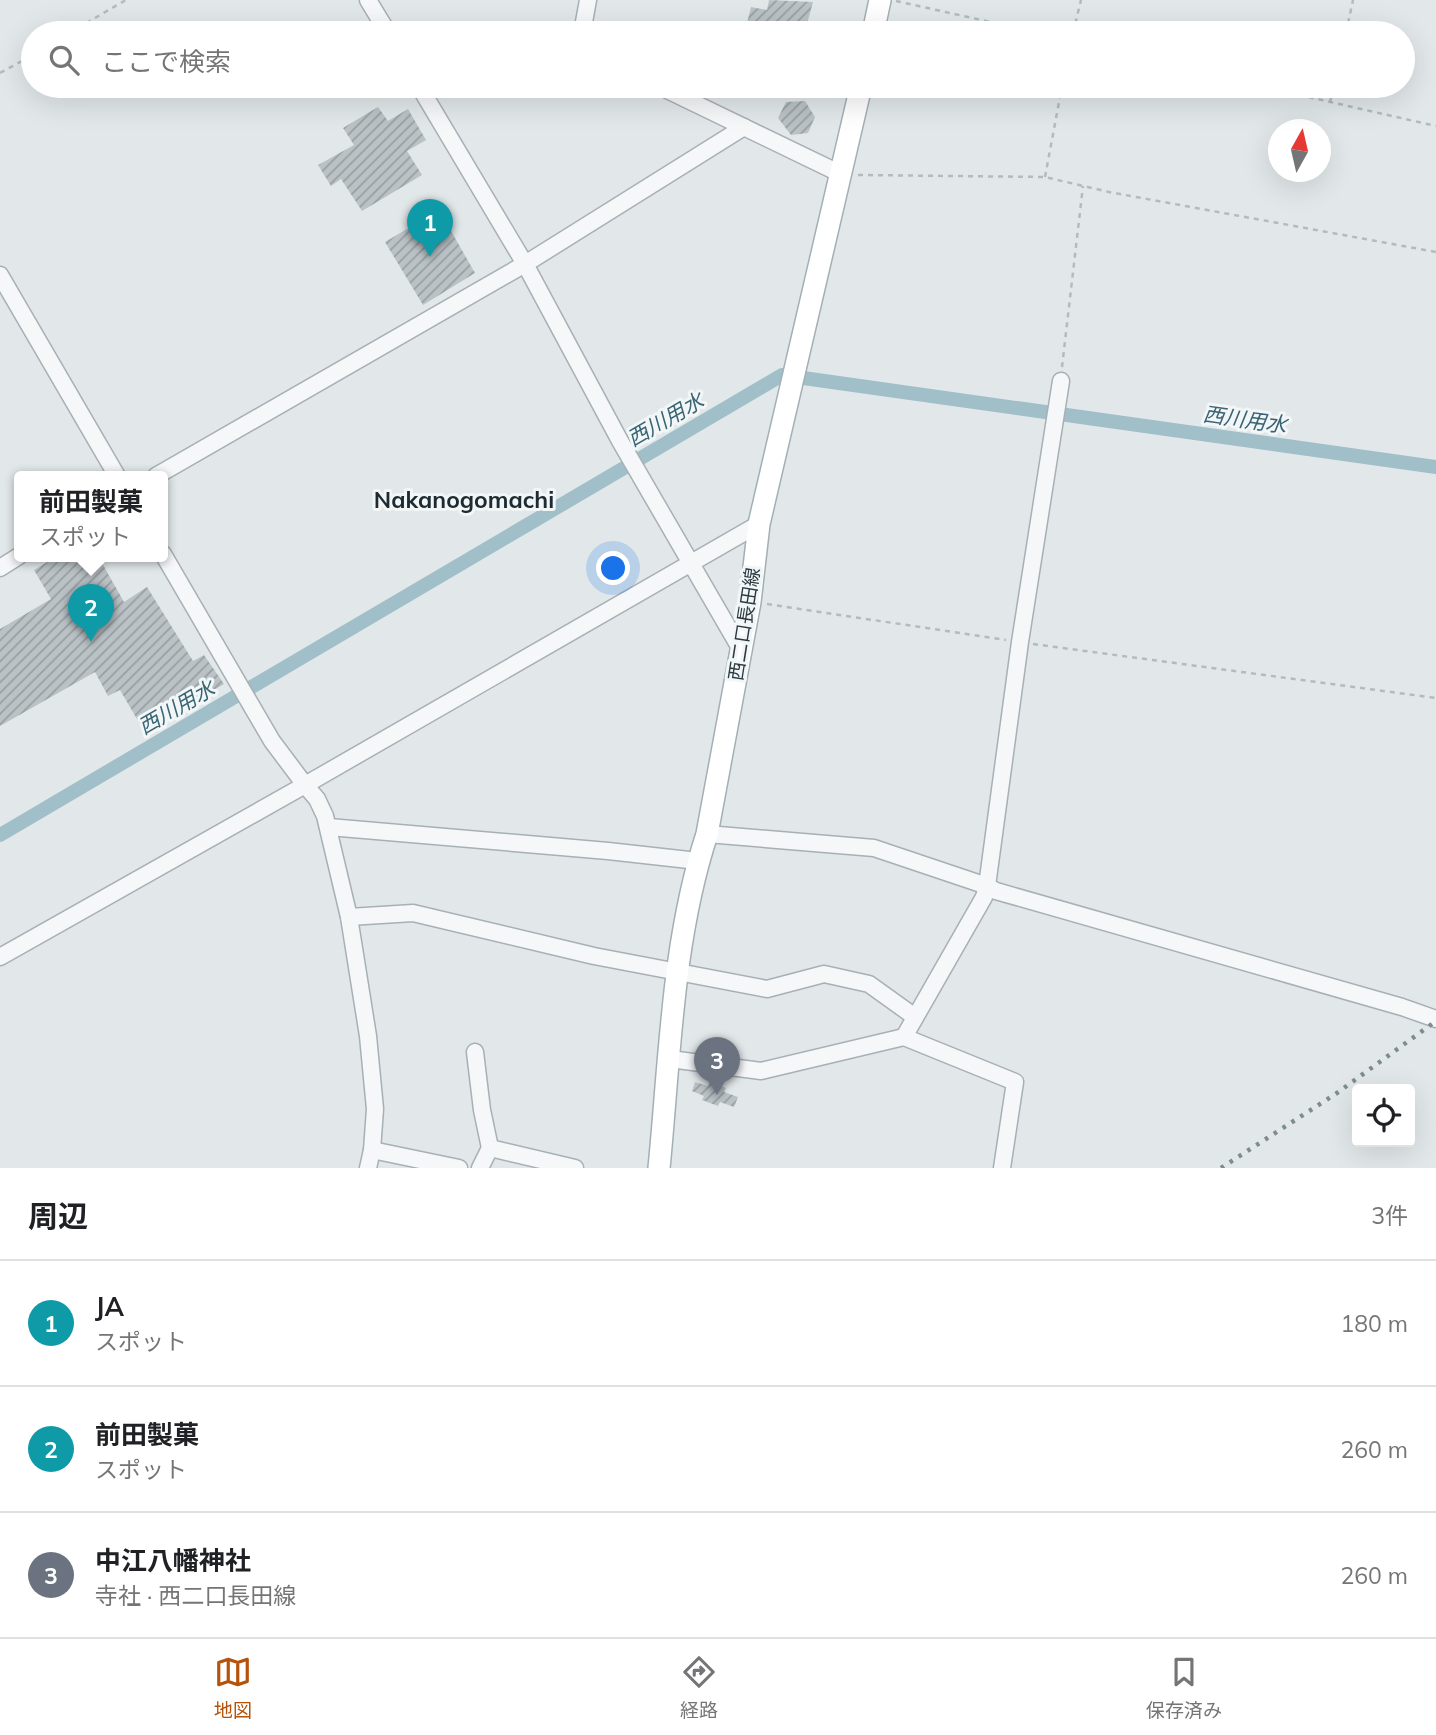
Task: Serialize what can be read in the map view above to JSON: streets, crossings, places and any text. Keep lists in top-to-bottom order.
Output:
{
  "streets": {
    "main road": ["西二口長田線"]
  },
  "districts": ["Nakanogomachi"],
  "water": ["西川用水"],
  "north": "top",
  "page": {
    "search": "ここで検索",
    "pins": ["1", "2", "3"],
    "popup": ["前田製菓", "スポット"],
    "heading": ["周辺", "3件"],
    "list": [
      {
        "mark": "1",
        "name": "JA",
        "note": "スポット",
        "value": "180 m"
      },
      {
        "mark": "2",
        "name": "前田製菓",
        "note": "スポット",
        "value": "260 m"
      },
      {
        "mark": "3",
        "name": "中江八幡神社",
        "note": "寺社 · 西二口長田線",
        "value": "260 m"
      }
    ],
    "nav": ["地図", "経路", "保存済み"]
  }
}
